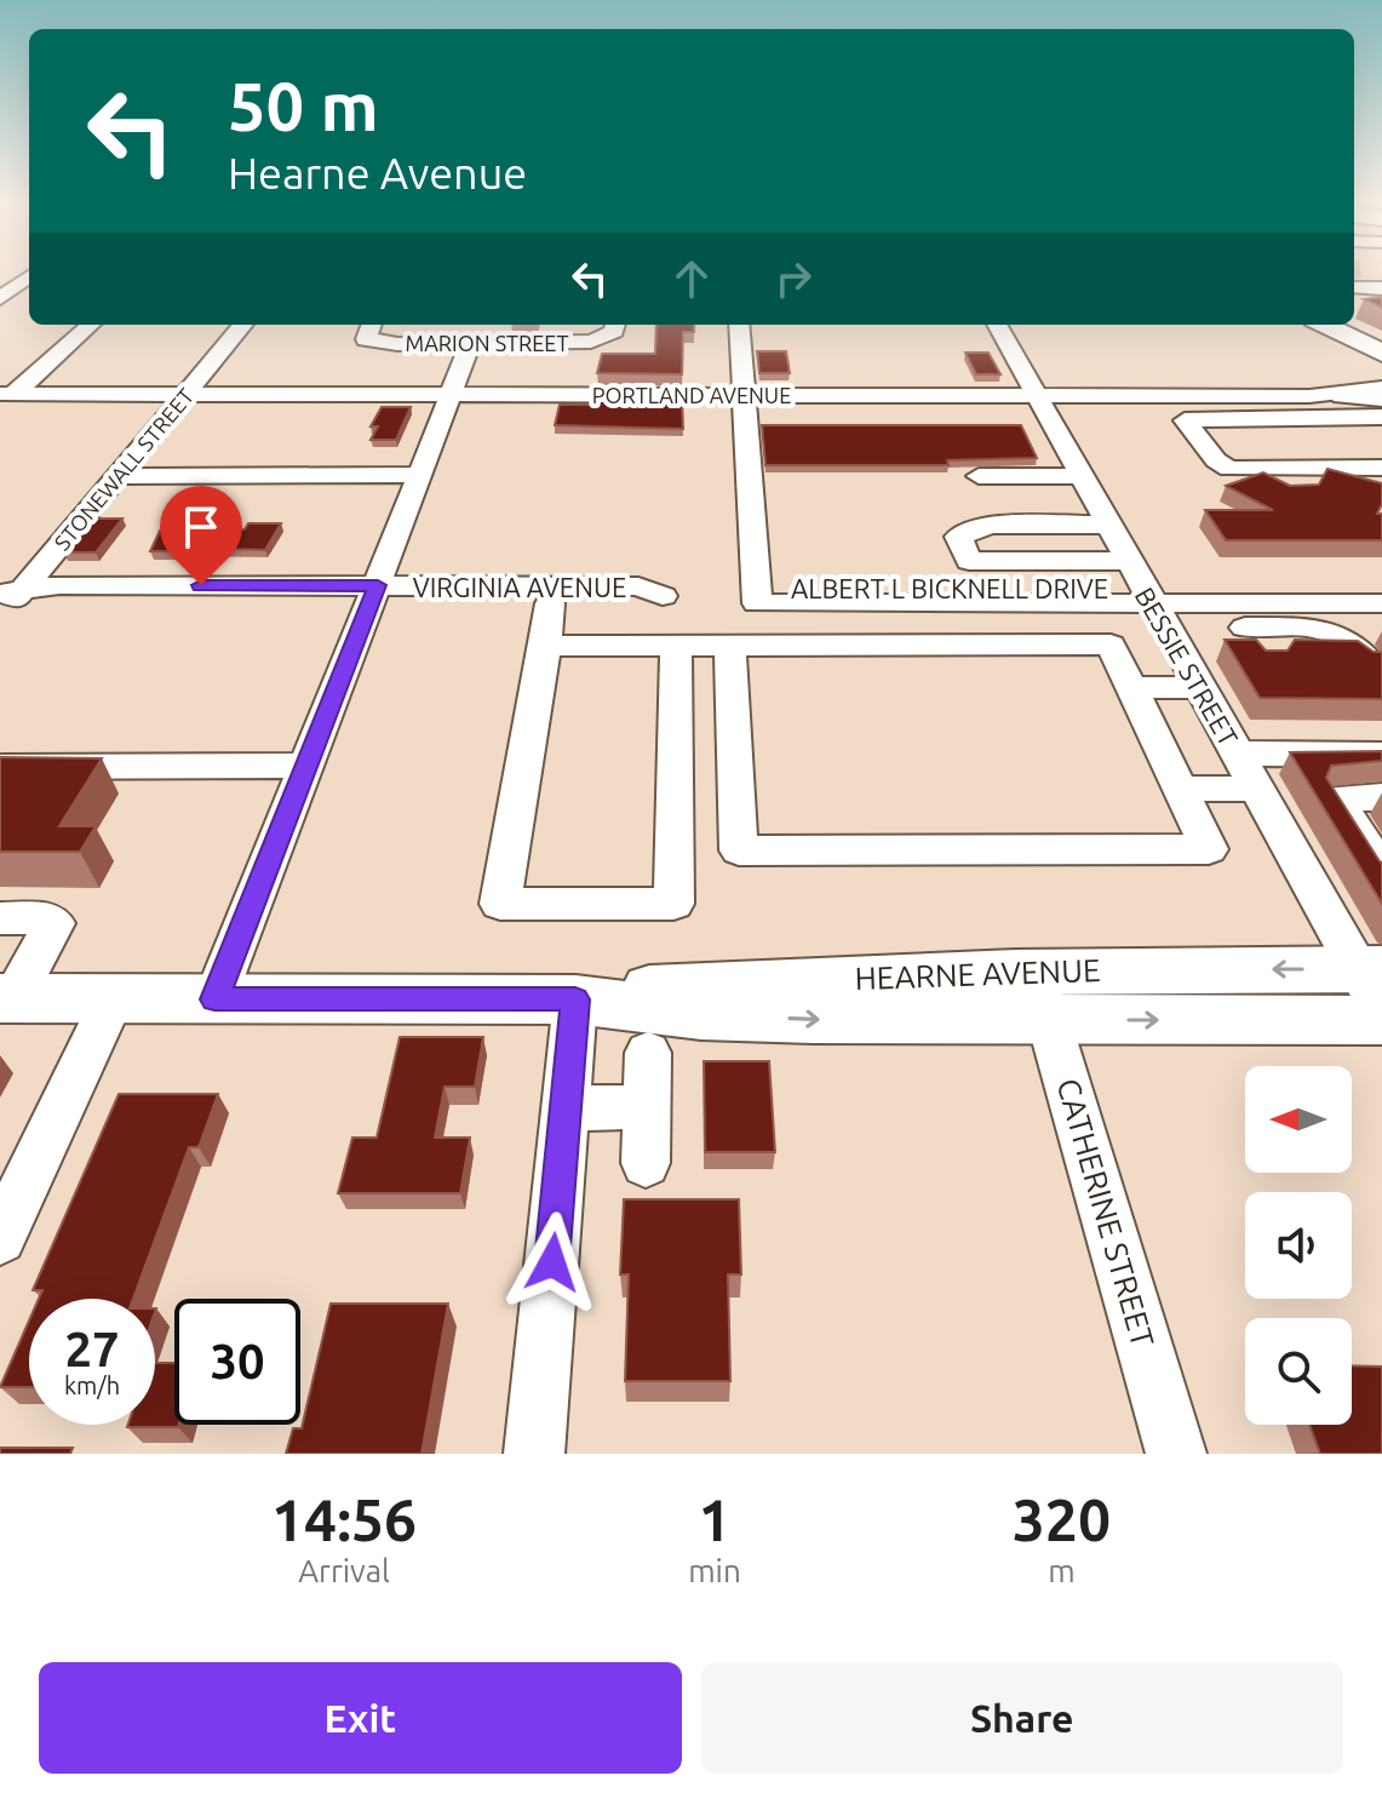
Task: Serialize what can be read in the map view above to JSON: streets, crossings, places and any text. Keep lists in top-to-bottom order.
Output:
{
  "streets": {
    "main road": ["HEARNE AVENUE"],
    "street": [
      "MARION STREET",
      "PORTLAND AVENUE",
      "STONEWALL STREET",
      "VIRGINIA AVENUE",
      "ALBERT L BICKNELL DRIVE",
      "BESSIE STREET",
      "CATHERINE STREET"
    ]
  },
  "crossings": [
    ["MARION STREET", "PORTLAND AVENUE"],
    ["MARION STREET", "VIRGINIA AVENUE"],
    ["MARION STREET", "HEARNE AVENUE"],
    ["PORTLAND AVENUE", "STONEWALL STREET"],
    ["PORTLAND AVENUE", "ALBERT L BICKNELL DRIVE"],
    ["PORTLAND AVENUE", "BESSIE STREET"],
    ["STONEWALL STREET", "VIRGINIA AVENUE"],
    ["ALBERT L BICKNELL DRIVE", "BESSIE STREET"],
    ["BESSIE STREET", "HEARNE AVENUE"],
    ["HEARNE AVENUE", "CATHERINE STREET"]
  ],
  "north": "left",
  "page": {
    "turn": ["50 m", "Hearne Avenue"],
    "speed": "27 km/h",
    "limit": "30",
    "eta": [
      "14:56",
      "Arrival",
      "1",
      "min",
      "320",
      "m"
    ],
    "buttons": ["Exit", "Share"]
  }
}
